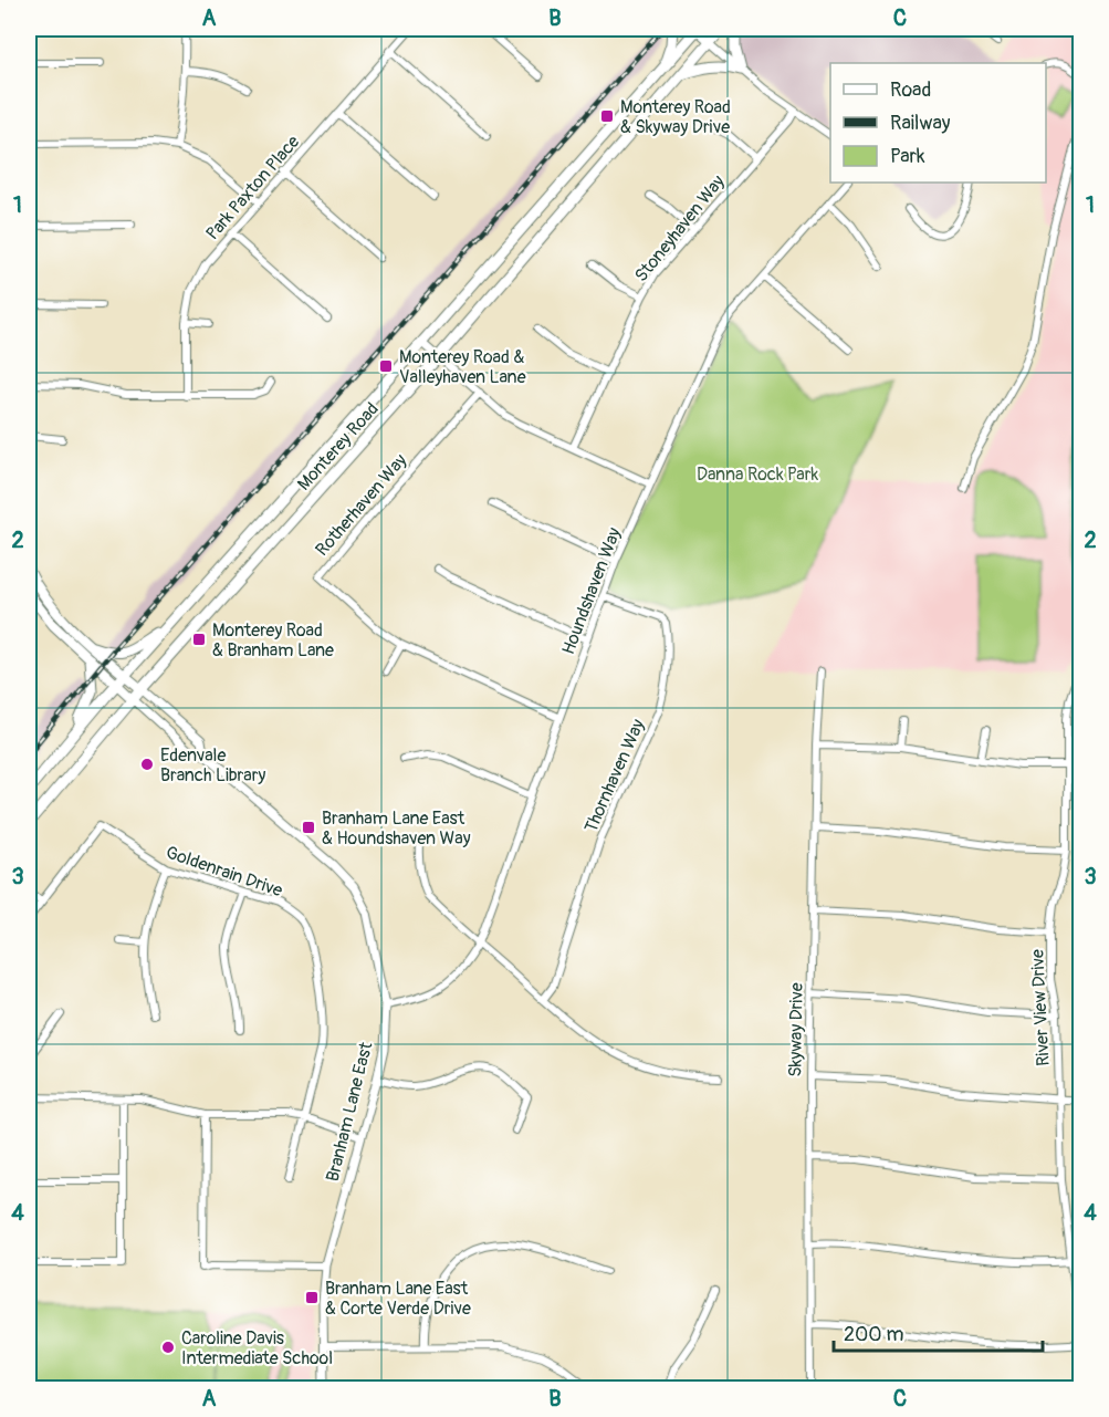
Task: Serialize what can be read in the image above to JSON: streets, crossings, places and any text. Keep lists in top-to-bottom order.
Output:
{
  "streets": {
    "main road": ["Monterey Road", "Branham Lane East"],
    "street": [
      "Park Paxton Place",
      "Stoneyhaven Way",
      "Rotherhaven Way",
      "Houndshaven Way",
      "Thornhaven Way",
      "Goldenrain Drive",
      "River View Drive",
      "Skyway Drive"
    ]
  },
  "crossings": [
    ["Monterey Road", "Branham Lane East"],
    ["Rotherhaven Way", "Houndshaven Way"],
    ["Houndshaven Way", "Thornhaven Way"],
    ["Houndshaven Way", "Branham Lane East"]
  ],
  "parks": ["Danna Rock Park"],
  "places": {
    "transit": [
      "Monterey Road & Skyway Drive",
      "Monterey Road & Valleyhaven Lane",
      "Monterey Road & Branham Lane",
      "Branham Lane East & Houndshaven Way",
      "Branham Lane East & Corte Verde Drive"
    ],
    "other": ["Edenvale Branch Library", "Caroline Davis Intermediate School"]
  },
  "legend": ["Road", "Railway", "Park"],
  "scale_bar": "200 m",
  "grid": {
    "columns": ["A", "B", "C"],
    "rows": [
      "1",
      "2",
      "3",
      "4"
    ]
  }
}
